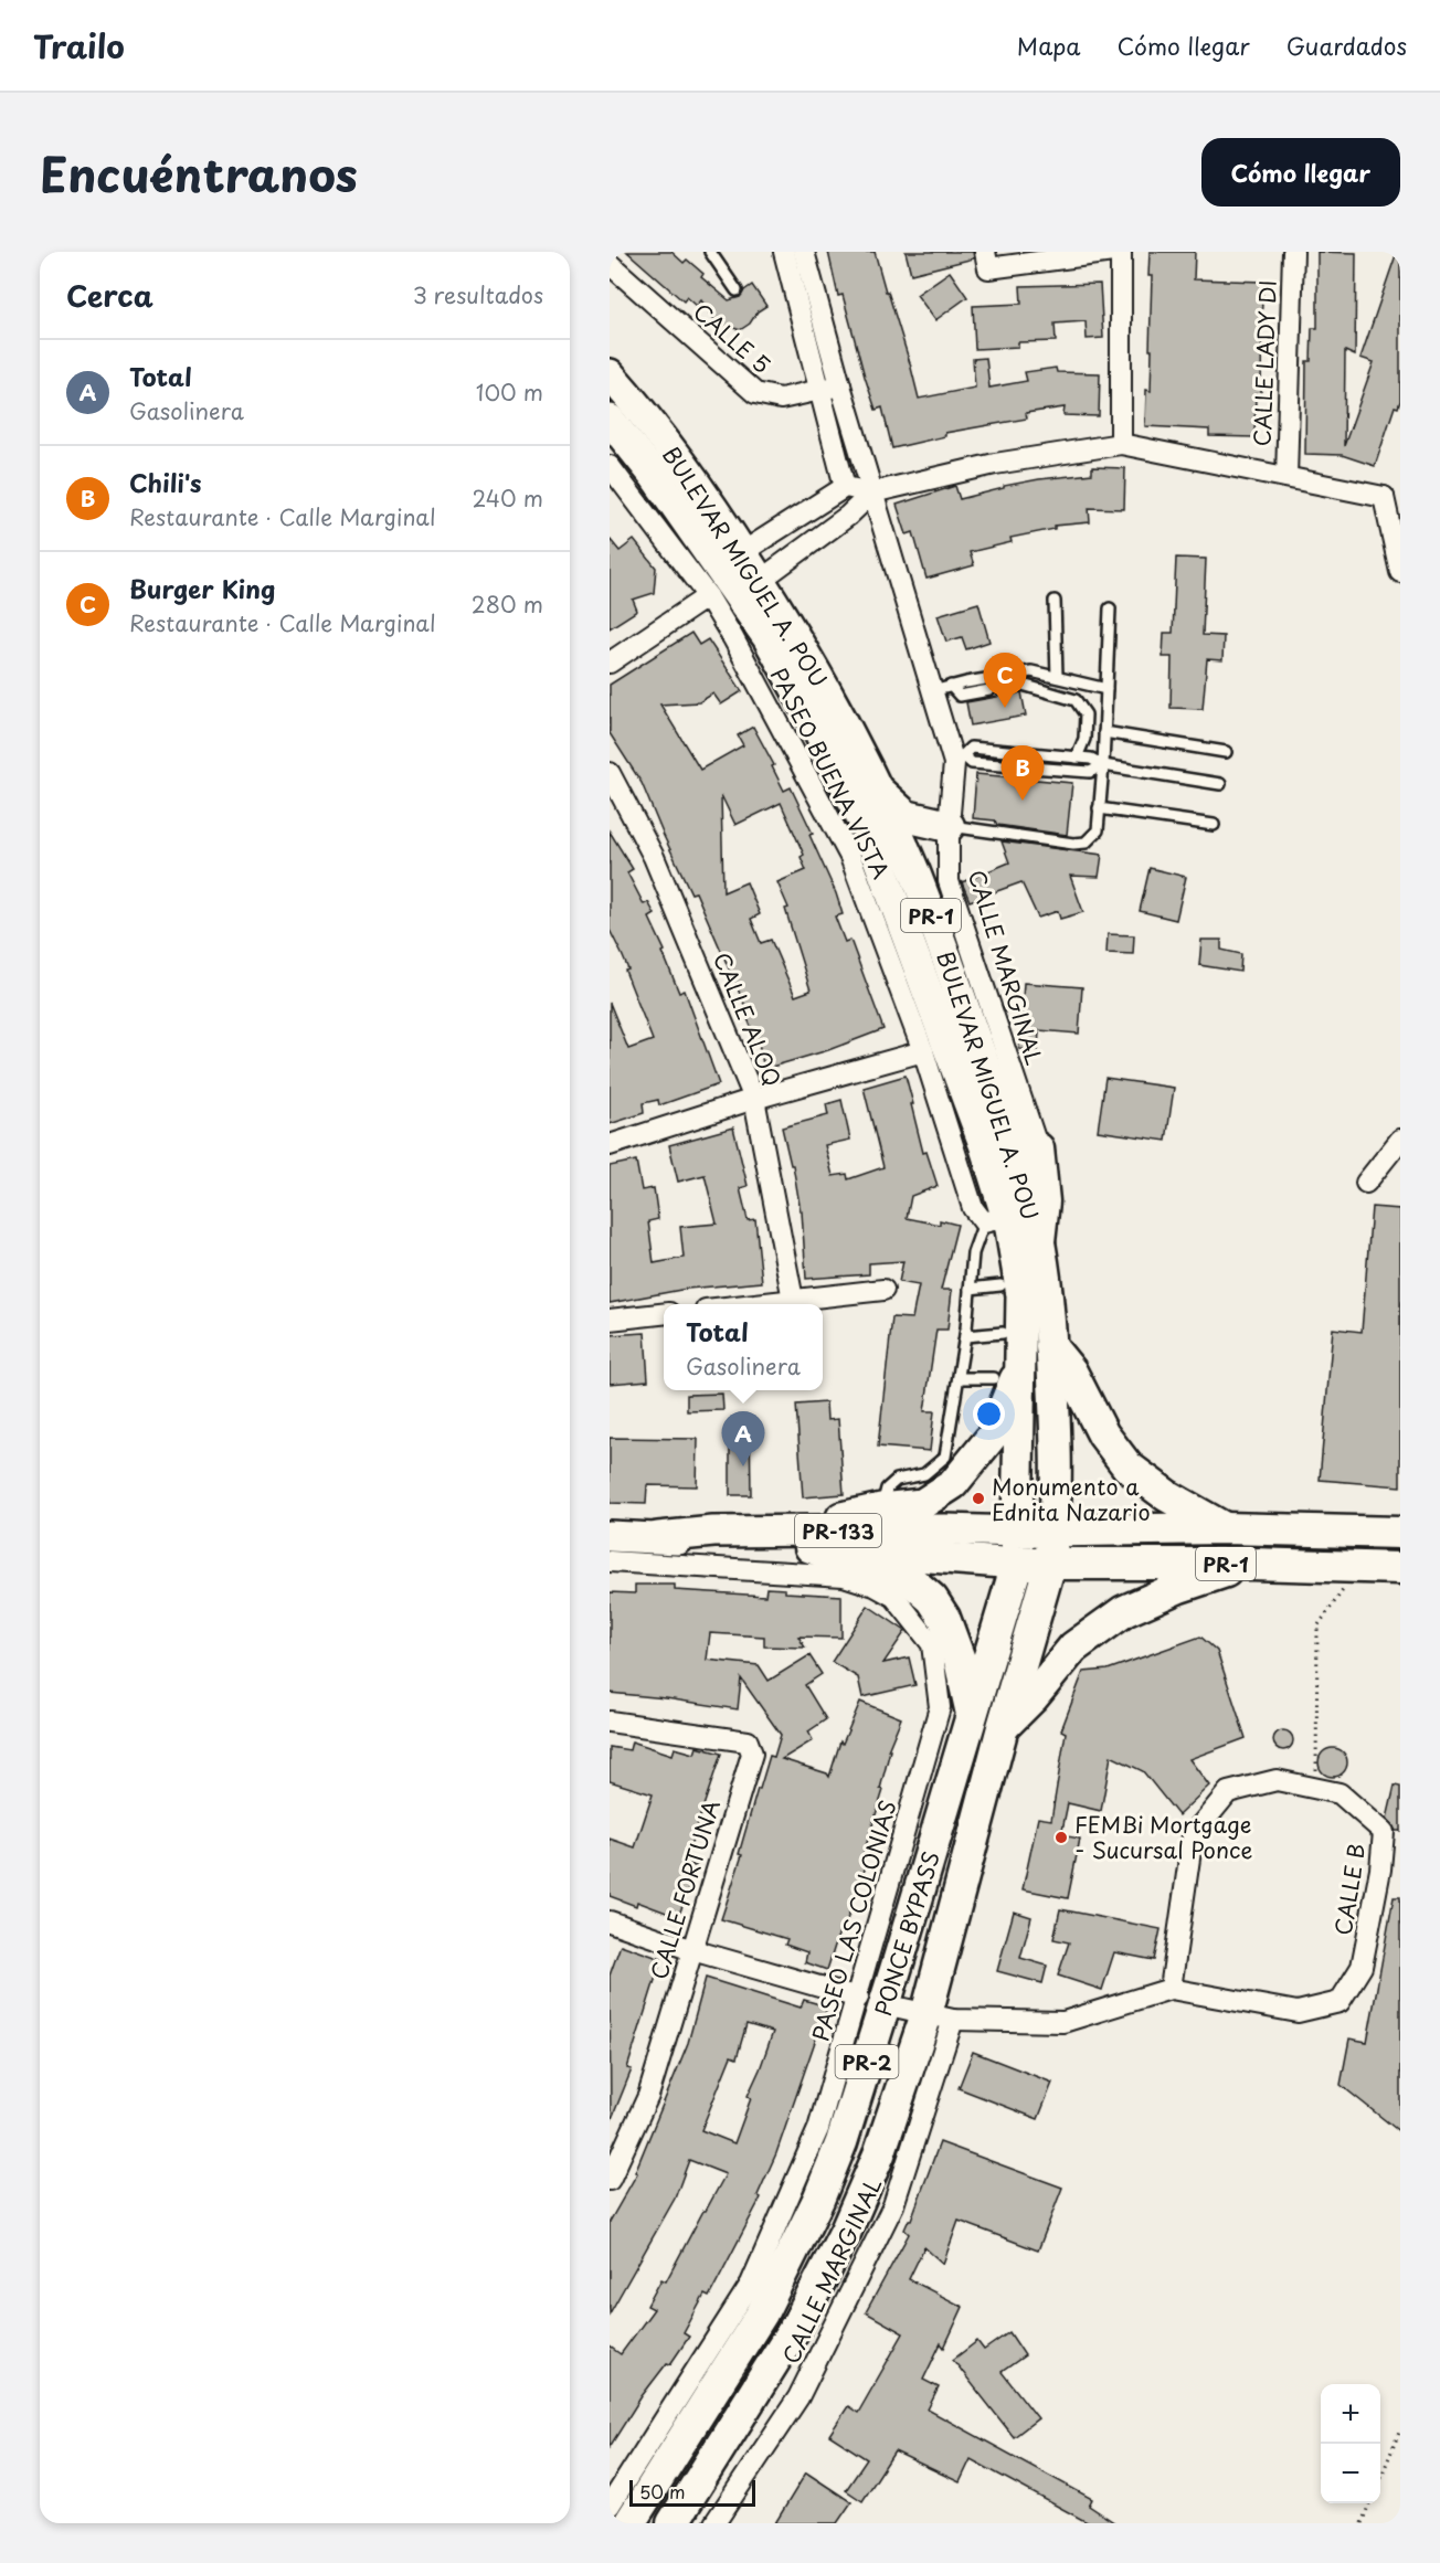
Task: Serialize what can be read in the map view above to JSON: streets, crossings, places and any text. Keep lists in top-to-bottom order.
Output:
{
  "streets": {
    "highway": ["PR-1", "PONCE BYPASS", "PR-2"],
    "main road": ["BULEVAR MIGUEL A. POU", "PR-133"],
    "street": [
      "CALLE 5",
      "CALLE LADY DI",
      "PASEO BUENA VISTA",
      "CALLE MARGINAL",
      "CALLE ALOQ",
      "CALLE FORTUNA",
      "CALLE B",
      "PASEO LAS COLONIAS"
    ]
  },
  "crossings": [
    ["CALLE 5", "CALLE MARGINAL"],
    ["BULEVAR MIGUEL A. POU", "PASEO BUENA VISTA"],
    ["BULEVAR MIGUEL A. POU", "PR-1"],
    ["BULEVAR MIGUEL A. POU", "PR-133"],
    ["BULEVAR MIGUEL A. POU", "PONCE BYPASS"],
    ["PR-1", "PR-133"],
    ["PR-1", "PONCE BYPASS"],
    ["CALLE MARGINAL", "CALLE B"],
    ["CALLE MARGINAL", "PONCE BYPASS"],
    ["PR-133", "PONCE BYPASS"],
    ["CALLE FORTUNA", "CALLE B"],
    ["CALLE B", "PASEO LAS COLONIAS"],
    ["CALLE B", "PONCE BYPASS"],
    ["PASEO LAS COLONIAS", "PONCE BYPASS"]
  ],
  "places": ["Monumento a Ednita Nazario", "FEMBi Mortgage - Sucursal Ponce"],
  "scale_bar": "50 m",
  "page": {
    "header": "Trailo",
    "nav": ["Mapa", "Cómo llegar", "Guardados"],
    "title": "Encuéntranos",
    "buttons": "Cómo llegar",
    "heading": ["Cerca", "3 resultados"],
    "list": [
      {
        "mark": "A",
        "name": "Total",
        "note": "Gasolinera",
        "value": "100 m"
      },
      {
        "mark": "B",
        "name": "Chili's",
        "note": "Restaurante · Calle Marginal",
        "value": "240 m"
      },
      {
        "mark": "C",
        "name": "Burger King",
        "note": "Restaurante · Calle Marginal",
        "value": "280 m"
      }
    ],
    "pins": ["C", "B", "A"],
    "popup": ["Total", "Gasolinera"],
    "map_buttons": ["+", "−"],
    "scale": "50 m"
  }
}
